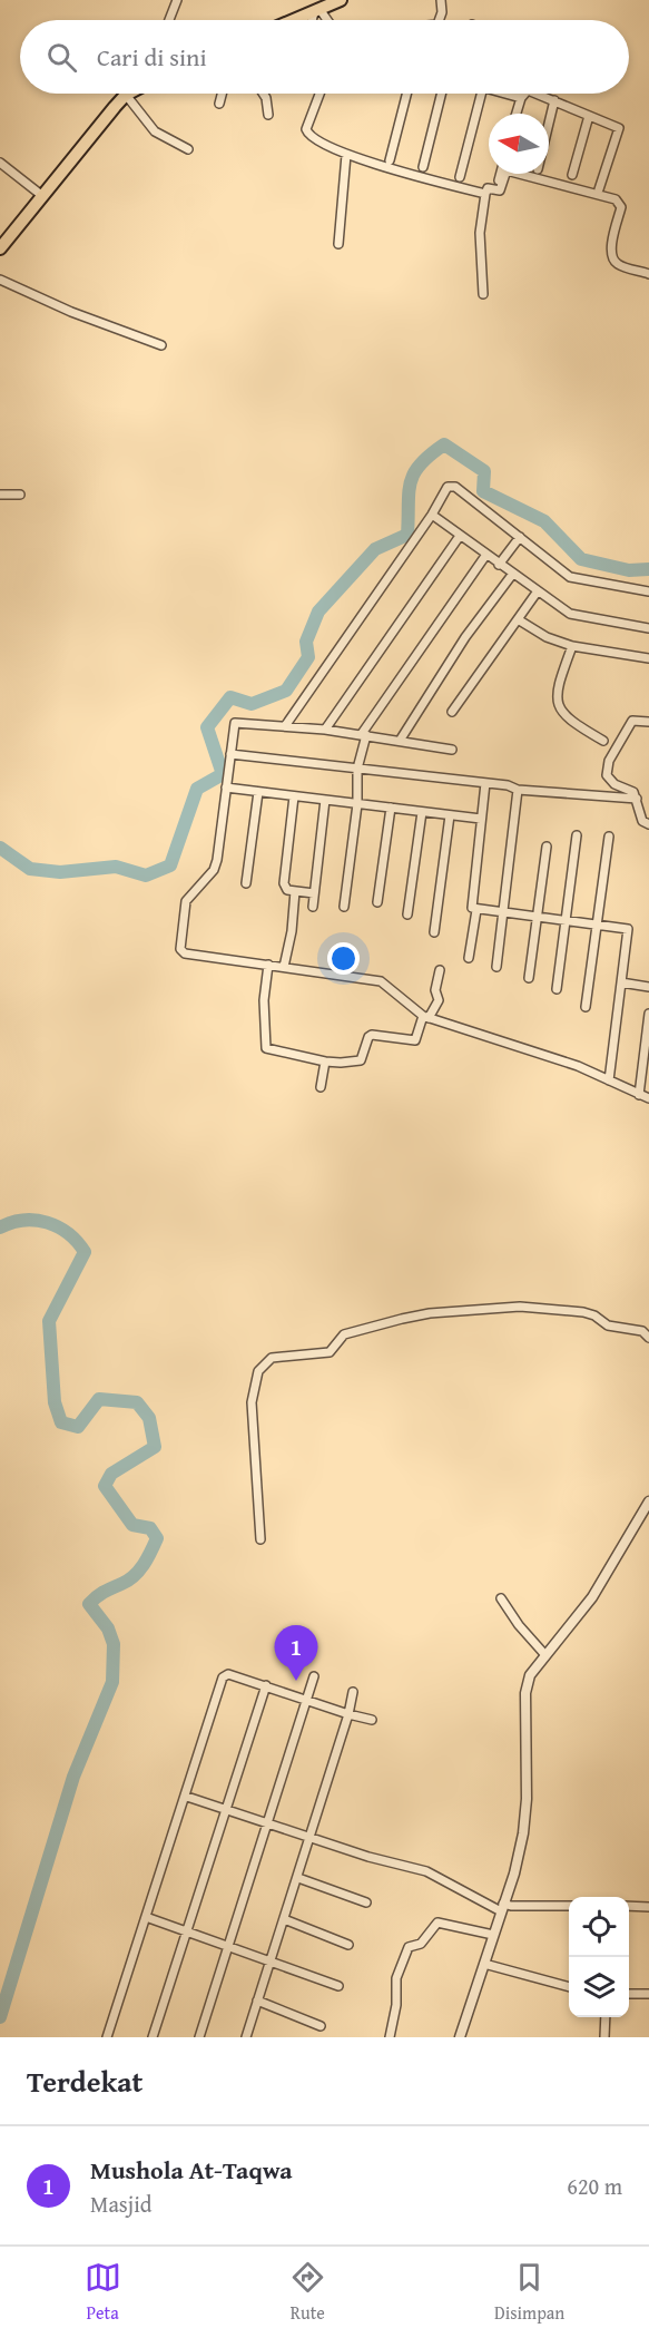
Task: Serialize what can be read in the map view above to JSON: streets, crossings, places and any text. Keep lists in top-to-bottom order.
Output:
{
  "north": "left",
  "page": {
    "search": "Cari di sini",
    "pins": "1",
    "heading": "Terdekat",
    "list": [
      {
        "mark": "1",
        "name": "Mushola At-Taqwa",
        "note": "Masjid",
        "value": "620 m"
      }
    ],
    "nav": ["Peta", "Rute", "Disimpan"]
  }
}
